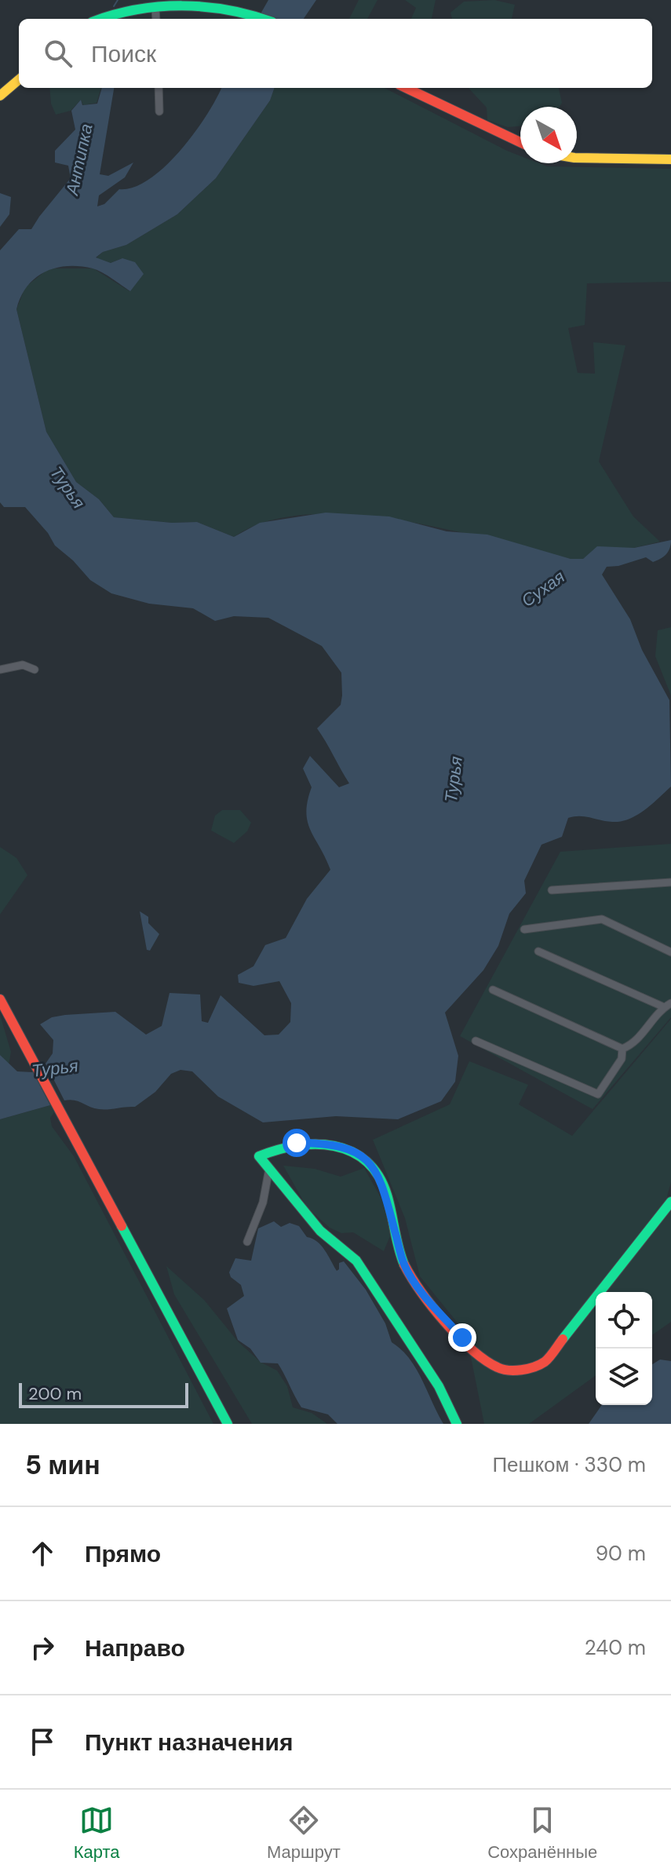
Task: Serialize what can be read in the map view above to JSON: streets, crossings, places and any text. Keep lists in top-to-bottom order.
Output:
{
  "water": ["Антипка", "Турья", "Сухая"],
  "scale_bar": "200 m",
  "north": "bottom right",
  "page": {
    "search": "Поиск",
    "scale": "200 m",
    "heading": ["5 мин", "Пешком · 330 m"],
    "list": [
      ["Прямо", "90 m"],
      ["Направо", "240 m"],
      "Пункт назначения"
    ],
    "nav": ["Карта", "Маршрут", "Сохранённые"]
  }
}
